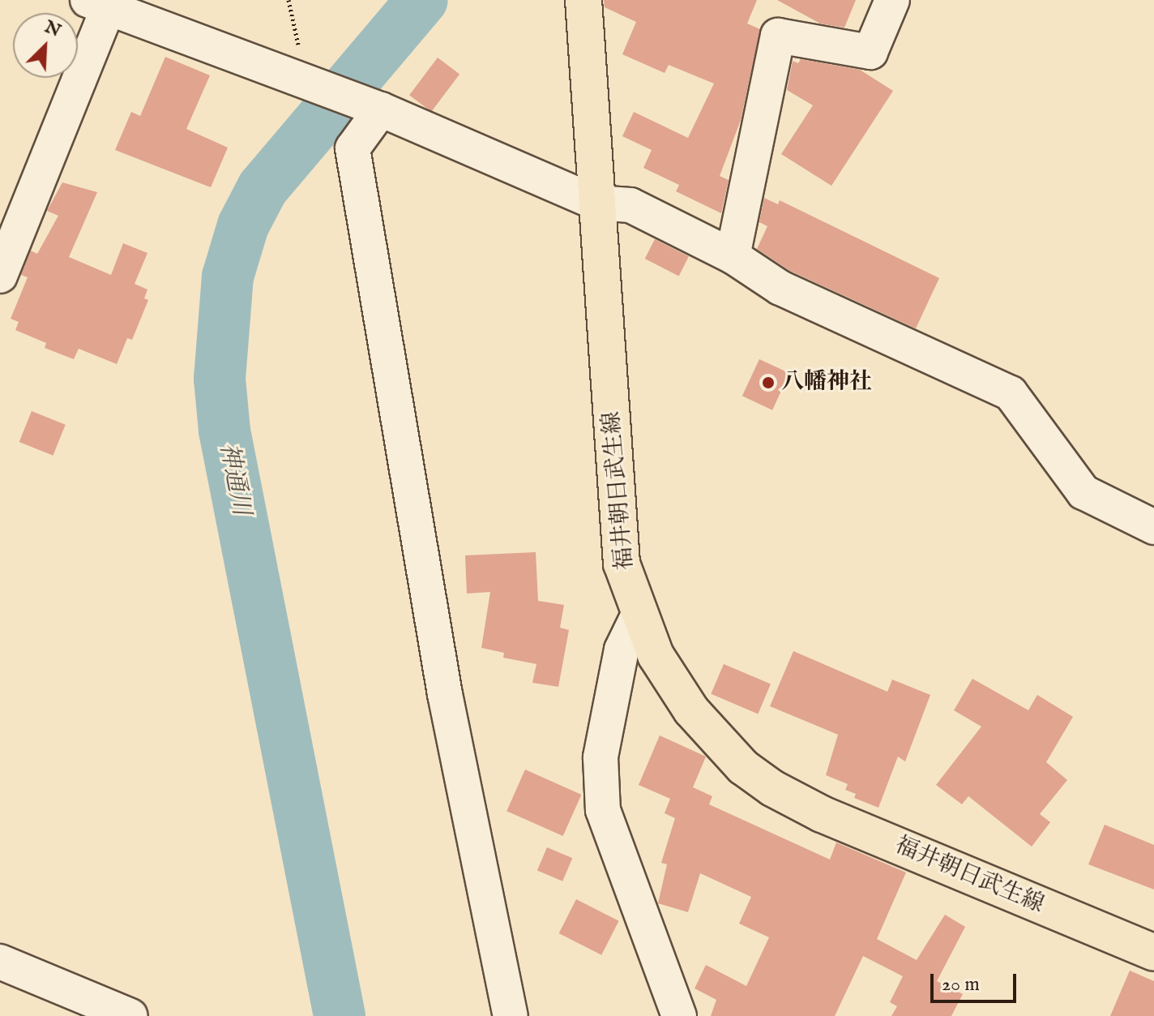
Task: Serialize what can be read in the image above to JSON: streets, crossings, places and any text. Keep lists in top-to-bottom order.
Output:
{
  "streets": {
    "main road": ["福井朝日武生線"]
  },
  "water": ["神通川"],
  "places": ["八幡神社"],
  "scale_bar": "20 m",
  "north": "top right"
}
